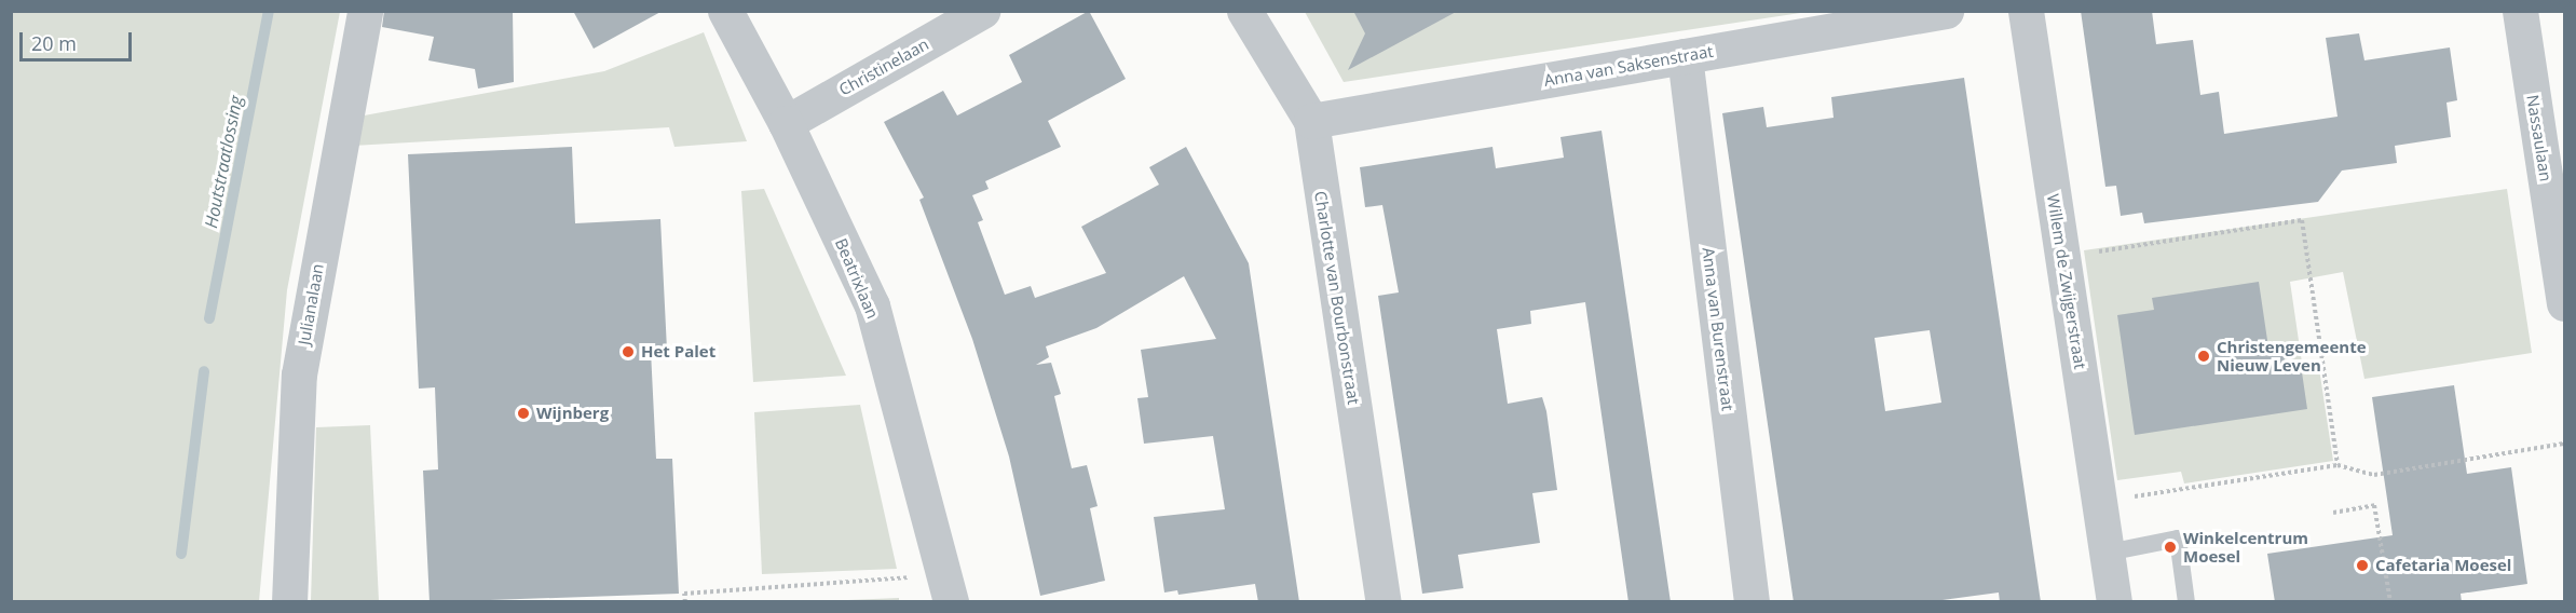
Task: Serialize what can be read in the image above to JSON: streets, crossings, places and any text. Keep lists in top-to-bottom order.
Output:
{
  "streets": {
    "street": [
      "Anna van Saksenstraat",
      "Christinelaan",
      "Nassaulaan",
      "Beatrixlaan",
      "Willem de Zwijgerstraat",
      "Charlotte van Bourbonstraat",
      "Julianalaan",
      "Anna van Burenstraat"
    ]
  },
  "crossings": [
    ["Anna van Saksenstraat", "Charlotte van Bourbonstraat"],
    ["Anna van Saksenstraat", "Anna van Burenstraat"],
    ["Christinelaan", "Beatrixlaan"]
  ],
  "water": ["Houtstraatlossing"],
  "places": [
    "Het Palet",
    "Christengemeente Nieuw Leven",
    "Wijnberg",
    "Winkelcentrum Moesel",
    "Cafetaria Moesel"
  ],
  "scale_bar": "20 m"
}
